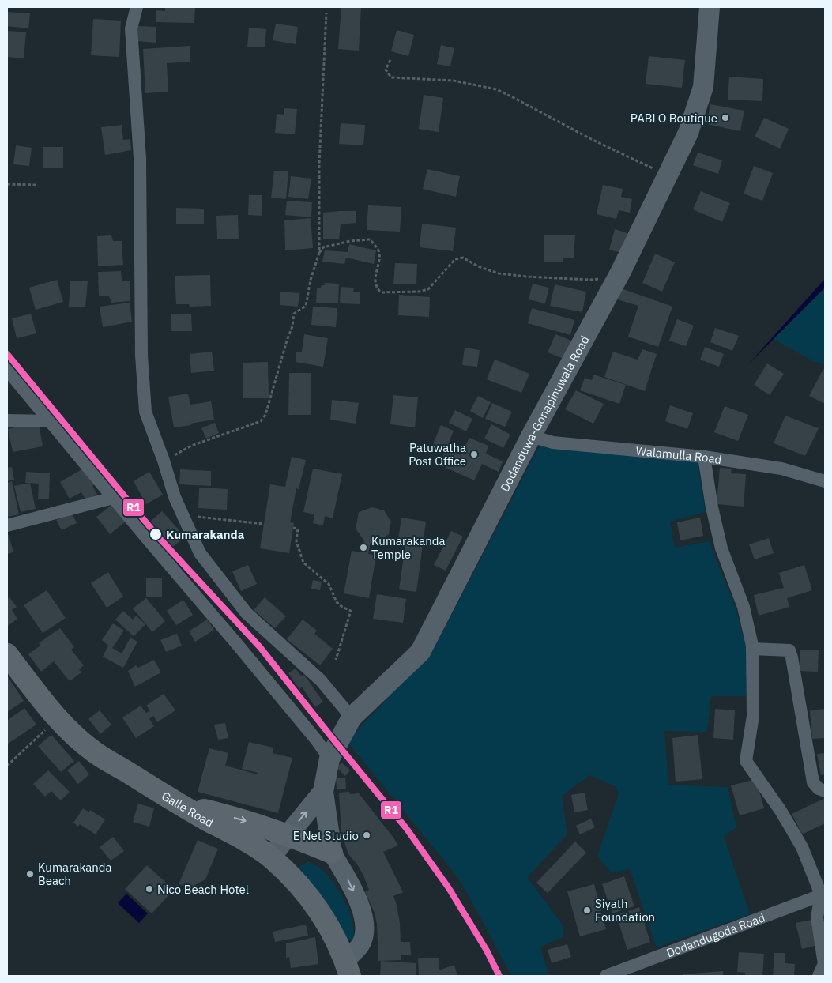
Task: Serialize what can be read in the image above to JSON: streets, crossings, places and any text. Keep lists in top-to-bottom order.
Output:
{
  "streets": {
    "highway": ["Galle Road"],
    "main road": ["Dodanduwa-Gonapinuwala Road"],
    "street": ["Walamulla Road", "Dodandugoda Road"]
  },
  "crossings": [
    ["Dodanduwa-Gonapinuwala Road", "Walamulla Road"],
    ["Dodanduwa-Gonapinuwala Road", "Galle Road"]
  ],
  "places": [
    "PABLO Boutique",
    "Patuwatha Post Office",
    "Kumarakanda",
    "Kumarakanda Temple",
    "E Net Studio",
    "Kumarakanda Beach",
    "Nico Beach Hotel",
    "Siyath Foundation"
  ],
  "lines": ["transit line R1"]
}
